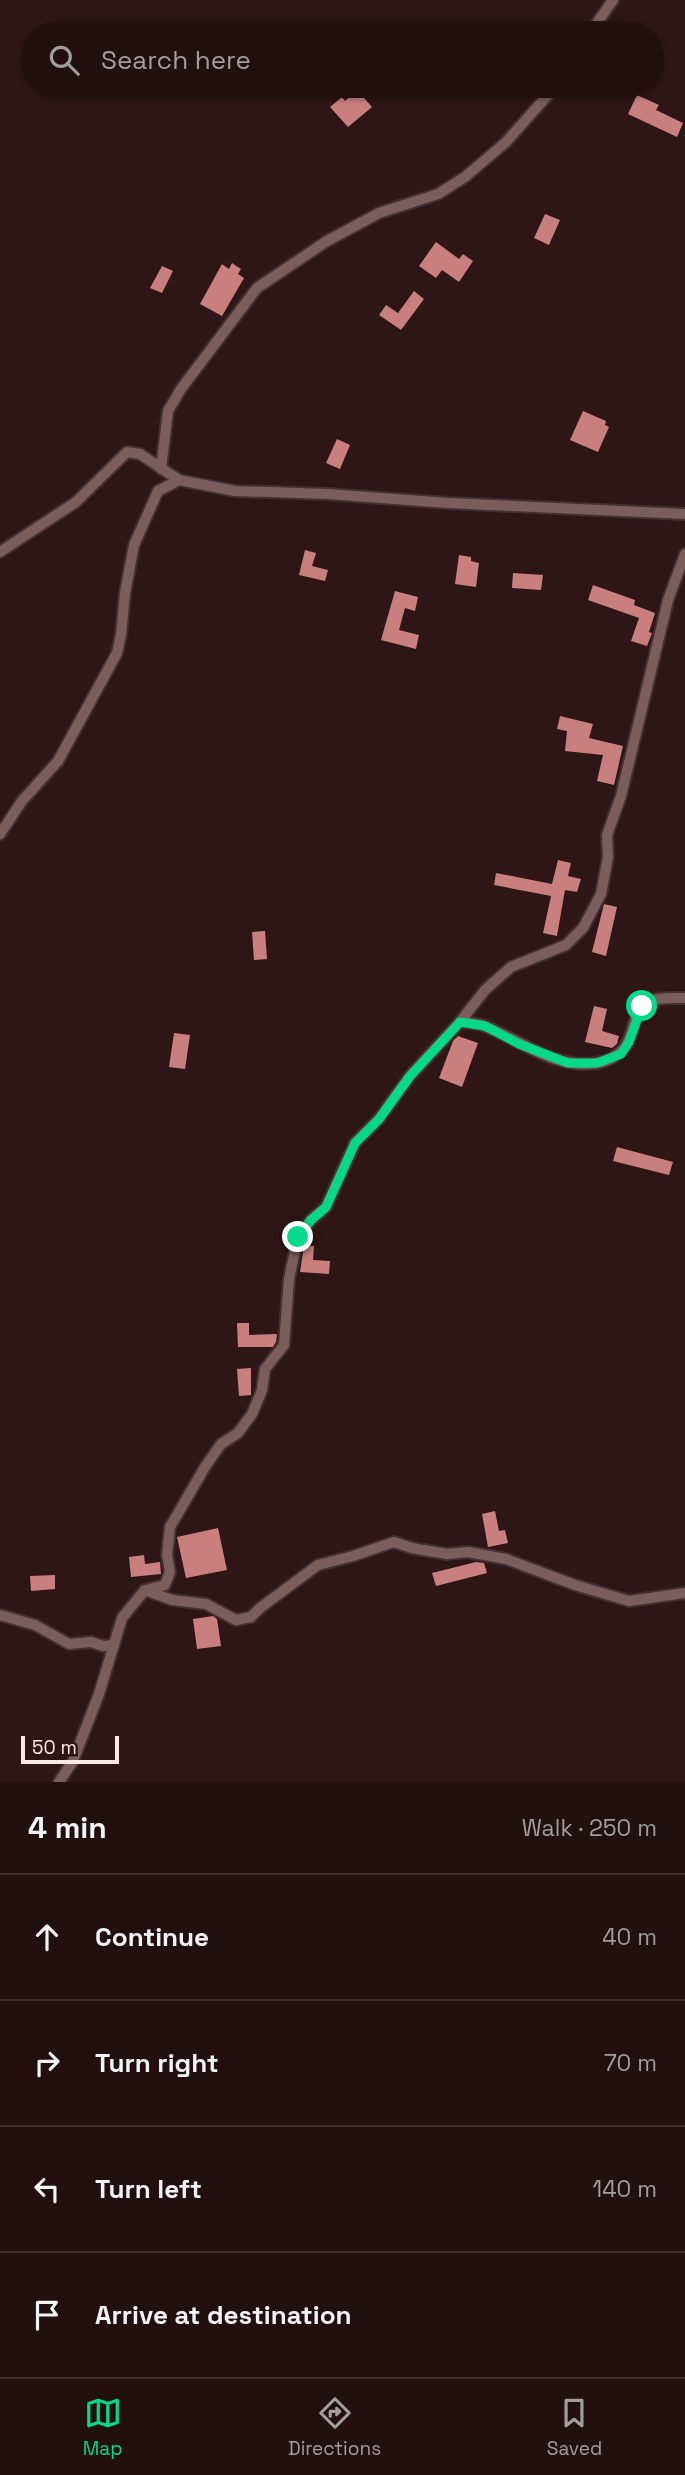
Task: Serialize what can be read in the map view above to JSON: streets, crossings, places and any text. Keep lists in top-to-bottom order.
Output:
{
  "scale_bar": "50 m",
  "page": {
    "search": "Search here",
    "scale": "50 m",
    "heading": ["4 min", "Walk · 250 m"],
    "list": [
      ["Continue", "40 m"],
      ["Turn right", "70 m"],
      ["Turn left", "140 m"],
      "Arrive at destination"
    ],
    "nav": ["Map", "Directions", "Saved"]
  }
}
